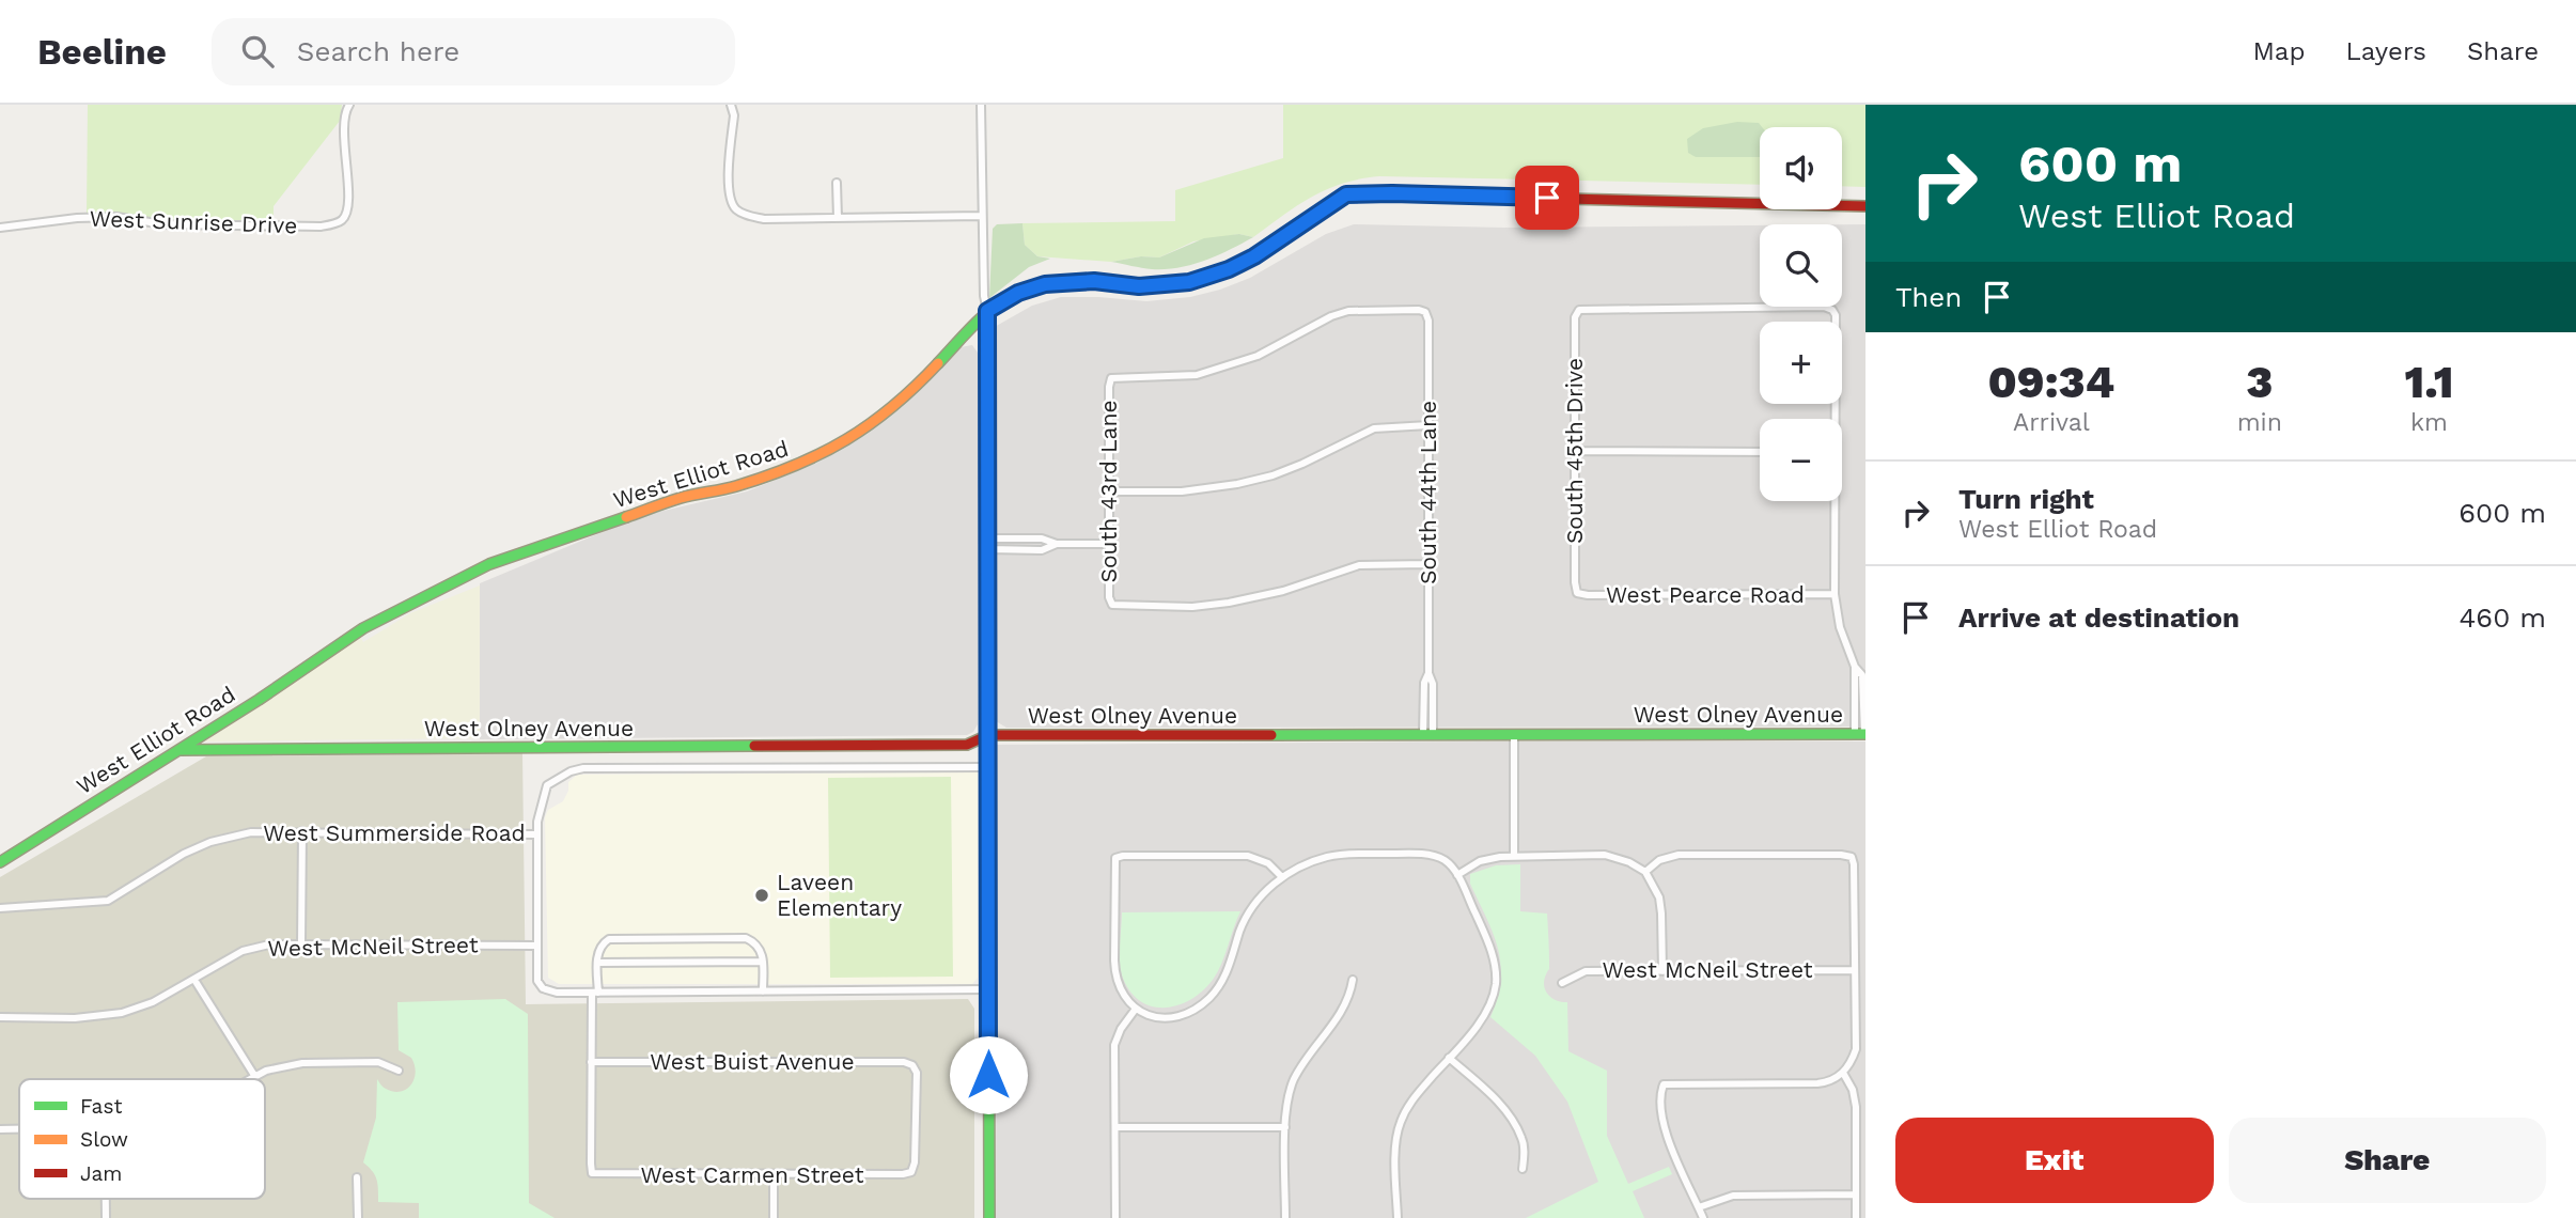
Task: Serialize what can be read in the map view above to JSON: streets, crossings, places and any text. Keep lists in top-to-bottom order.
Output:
{
  "streets": {
    "street": [
      "West Sunrise Drive",
      "South 45th Drive",
      "West Elliot Road",
      "South 43rd Lane",
      "South 44th Lane",
      "West Pearce Road",
      "West Olney Avenue",
      "West Summerside Road",
      "West McNeil Street",
      "West Buist Avenue",
      "West Carmen Street"
    ]
  },
  "crossings": [
    ["South 45th Drive", "West Pearce Road"],
    ["West Elliot Road", "West Olney Avenue"],
    ["South 43rd Lane", "South 44th Lane"],
    ["South 44th Lane", "West Olney Avenue"],
    ["West Buist Avenue", "West Carmen Street"]
  ],
  "places": ["Laveen Elementary"],
  "legend": ["Fast", "Slow", "Jam"],
  "page": {
    "header": "Beeline",
    "search": "Search here",
    "nav": ["Map", "Layers", "Share"],
    "turn": ["600 m", "West Elliot Road"],
    "map_buttons": ["+", "−"],
    "then": "Then",
    "eta": [
      "09:34",
      "Arrival",
      "3",
      "min",
      "1.1",
      "km"
    ],
    "list": [
      {
        "name": "Turn right",
        "note": "West Elliot Road",
        "value": "600 m"
      },
      {
        "name": "Arrive at destination",
        "value": "460 m"
      }
    ],
    "buttons": ["Exit", "Share"]
  }
}
